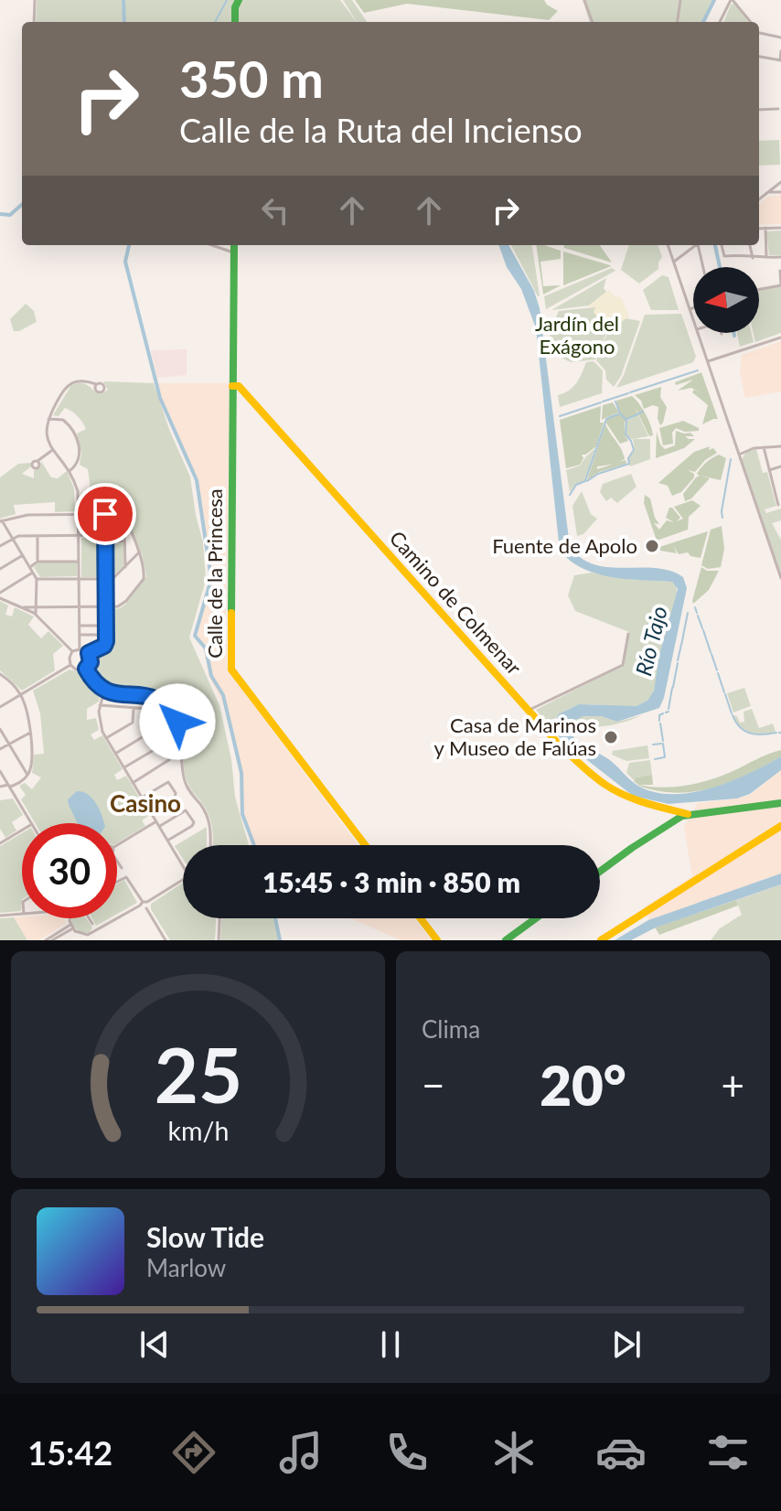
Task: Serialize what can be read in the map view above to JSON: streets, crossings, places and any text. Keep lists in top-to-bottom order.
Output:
{
  "streets": {
    "street": ["Calle de la Princesa", "Camino de Colmenar"]
  },
  "crossings": [
    ["Calle de la Princesa", "Camino de Colmenar"]
  ],
  "districts": ["Casino"],
  "water": ["Río Tajo"],
  "parks": ["Jardín del Exágono"],
  "places": ["Fuente de Apolo", "Casa de Marinos y Museo de Falúas"],
  "north": "left",
  "page": {
    "turn": ["350 m", "Calle de la Ruta del Incienso"],
    "limit": "30",
    "trip": "15:45 · 3 min · 850 m",
    "tile": "Clima",
    "heat": ["−", "20°", "+"],
    "song": ["Slow Tide", "Marlow"],
    "tabs": "15:42",
    "gauge": ["25", "km/h"]
  }
}
